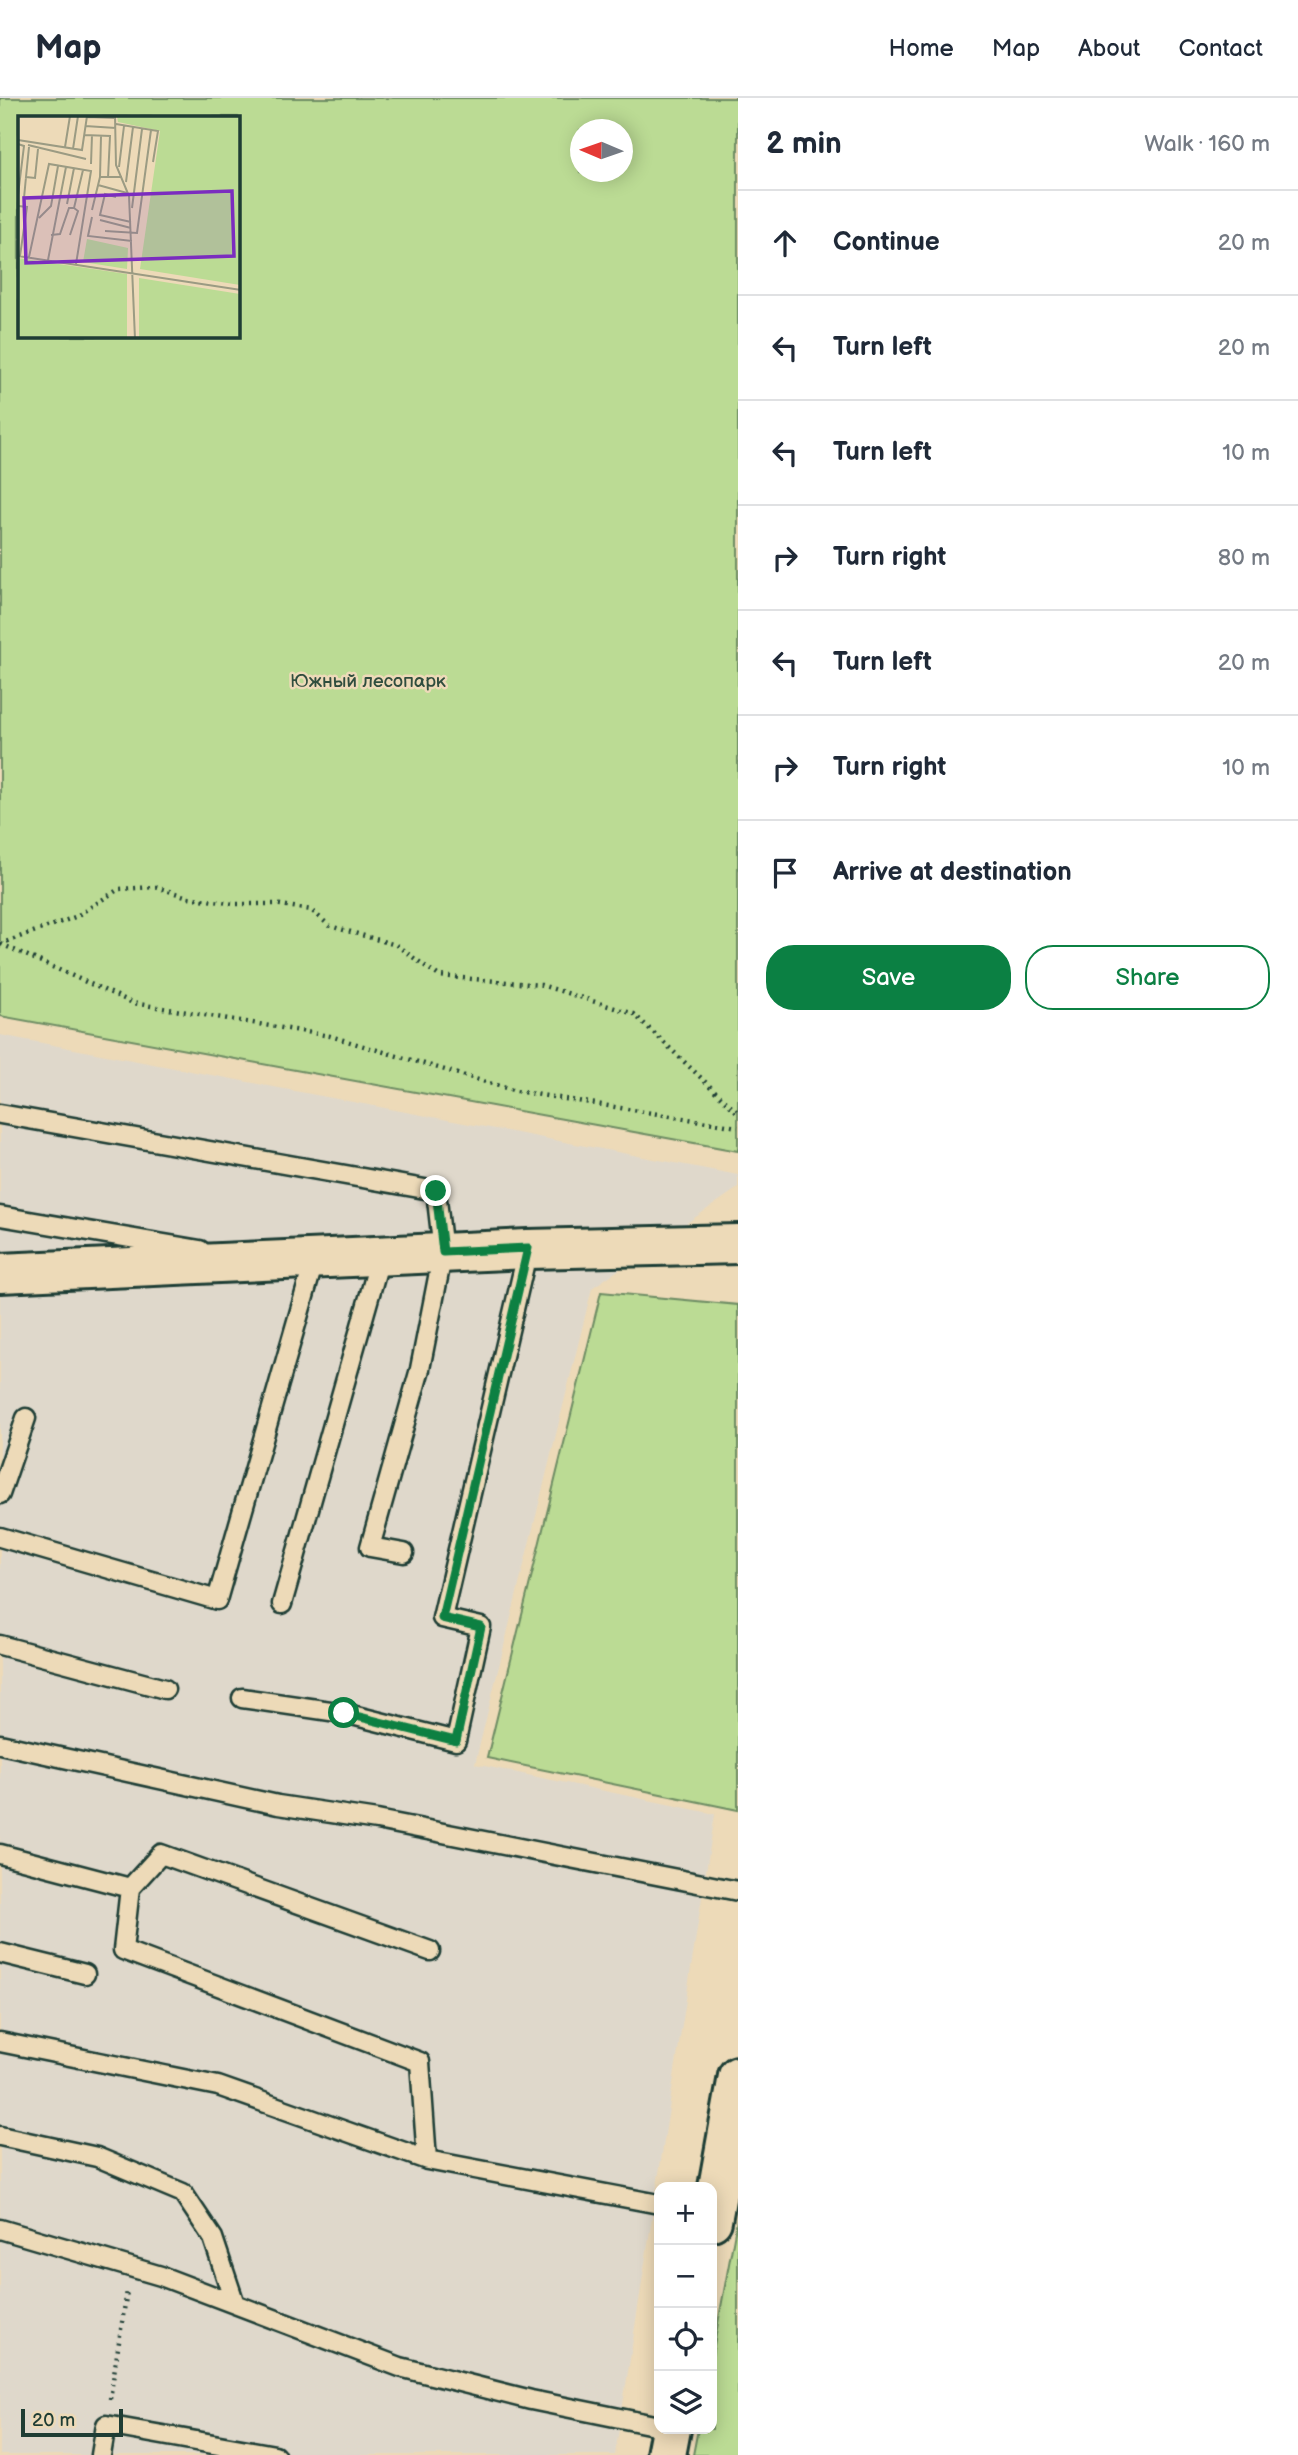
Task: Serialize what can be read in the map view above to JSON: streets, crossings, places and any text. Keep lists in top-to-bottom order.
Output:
{
  "parks": ["Южный лесопарк"],
  "scale_bar": "20 m",
  "north": "left",
  "page": {
    "header": "Map",
    "nav": [
      "Home",
      "Map",
      "About",
      "Contact"
    ],
    "heading": ["2 min", "Walk · 160 m"],
    "list": [
      ["Continue", "20 m"],
      ["Turn left", "20 m"],
      ["Turn left", "10 m"],
      ["Turn right", "80 m"],
      ["Turn left", "20 m"],
      ["Turn right", "10 m"],
      "Arrive at destination"
    ],
    "buttons": ["Save", "Share"],
    "map_buttons": ["+", "−"],
    "scale": "20 m"
  }
}
